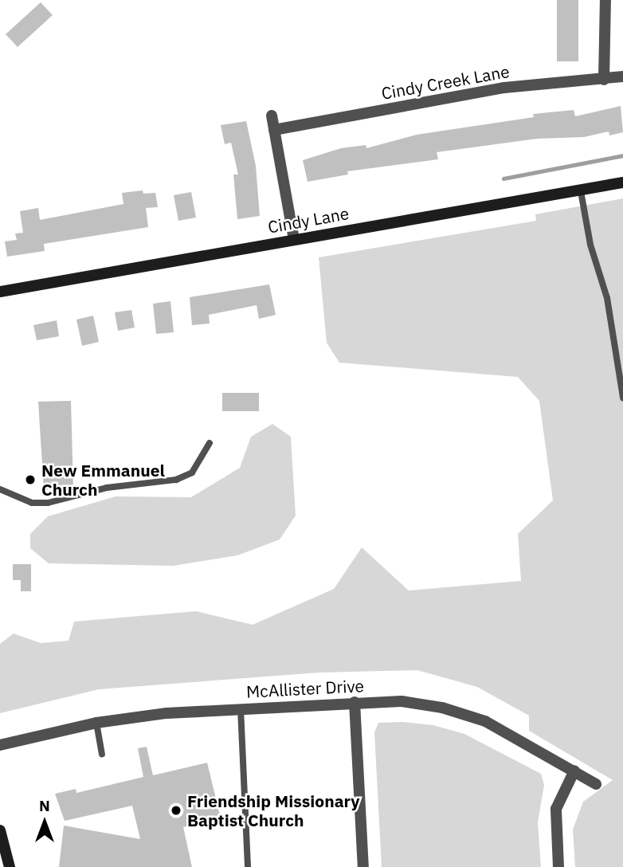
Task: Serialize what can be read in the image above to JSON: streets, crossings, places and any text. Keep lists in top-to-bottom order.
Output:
{
  "streets": {
    "main road": ["Cindy Lane"],
    "street": ["Cindy Creek Lane", "McAllister Drive"]
  },
  "places": ["New Emmanuel Church", "Friendship Missionary Baptist Church"],
  "north": "top"
}
